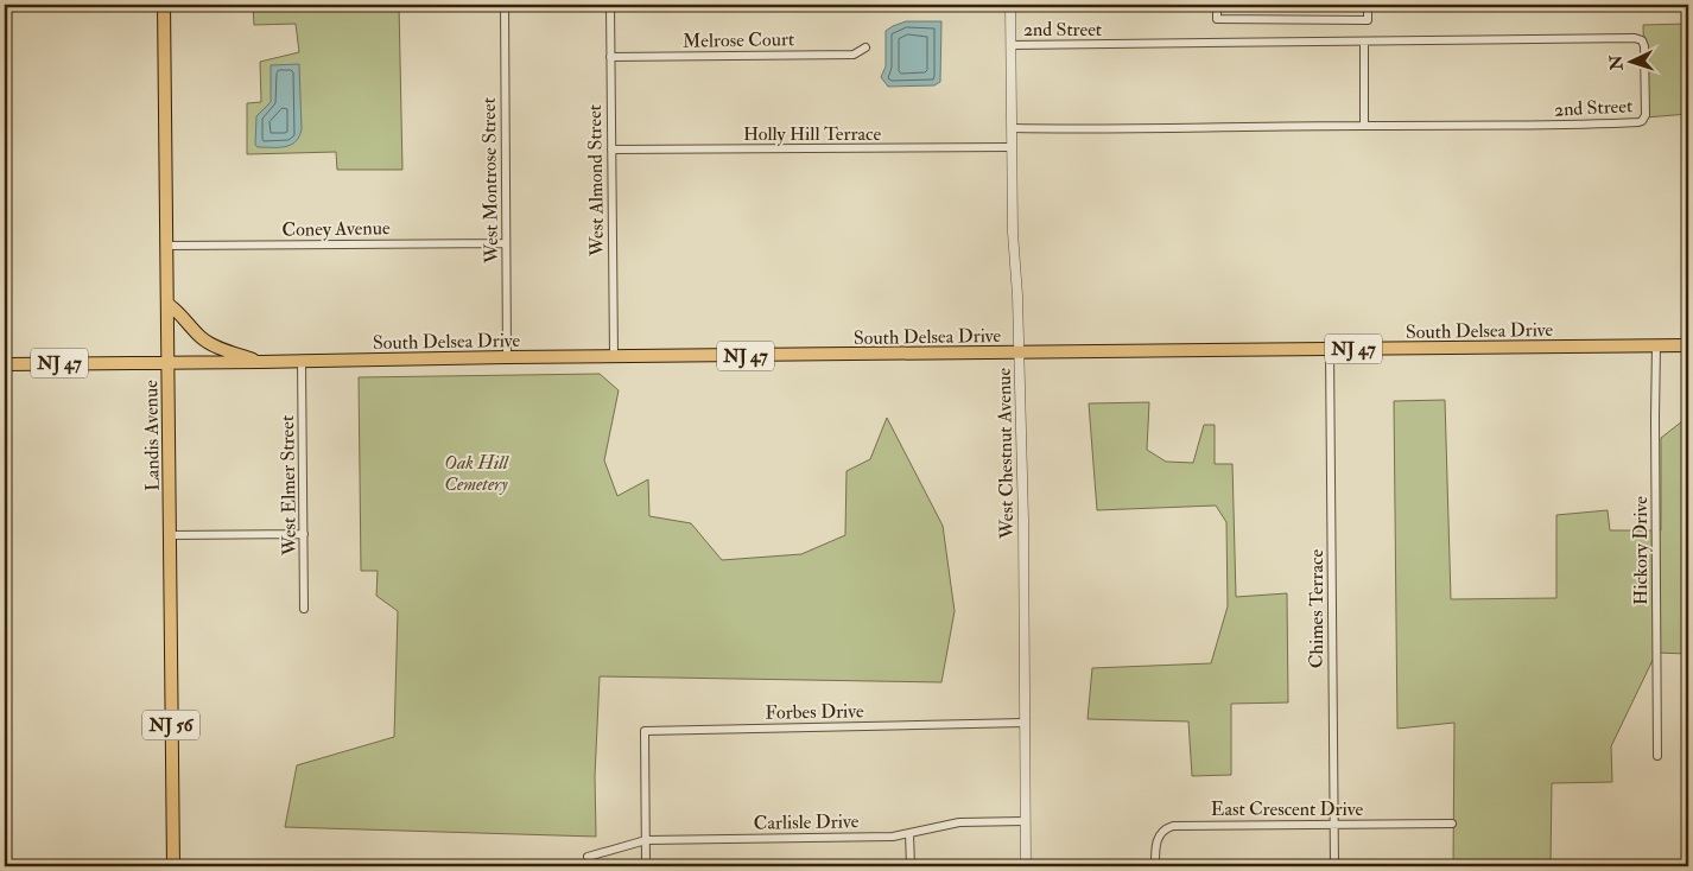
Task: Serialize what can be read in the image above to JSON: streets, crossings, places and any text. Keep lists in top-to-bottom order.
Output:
{
  "streets": {
    "main road": [
      "South Delsea Drive",
      "NJ 47",
      "Landis Avenue",
      "NJ 56"
    ],
    "street": [
      "2nd Street",
      "Melrose Court",
      "Holly Hill Terrace",
      "West Montrose Street",
      "West Almond Street",
      "Coney Avenue",
      "West Chestnut Avenue",
      "West Elmer Street",
      "Hickory Drive",
      "Chimes Terrace",
      "Forbes Drive",
      "East Crescent Drive",
      "Carlisle Drive"
    ]
  },
  "crossings": [
    ["2nd Street", "West Chestnut Avenue"],
    ["Melrose Court", "West Almond Street"],
    ["Holly Hill Terrace", "West Almond Street"],
    ["Holly Hill Terrace", "West Chestnut Avenue"],
    ["West Montrose Street", "Coney Avenue"],
    ["West Montrose Street", "South Delsea Drive"],
    ["West Almond Street", "South Delsea Drive"],
    ["Coney Avenue", "Landis Avenue"],
    ["South Delsea Drive", "NJ 47"],
    ["South Delsea Drive", "Landis Avenue"],
    ["South Delsea Drive", "West Chestnut Avenue"],
    ["South Delsea Drive", "West Elmer Street"],
    ["South Delsea Drive", "Hickory Drive"],
    ["South Delsea Drive", "Chimes Terrace"],
    ["NJ 47", "Landis Avenue"],
    ["West Chestnut Avenue", "Forbes Drive"],
    ["West Chestnut Avenue", "Carlisle Drive"],
    ["Chimes Terrace", "East Crescent Drive"],
    ["Forbes Drive", "Carlisle Drive"]
  ],
  "parks": ["Oak Hill Cemetery"],
  "north": "left"
}
